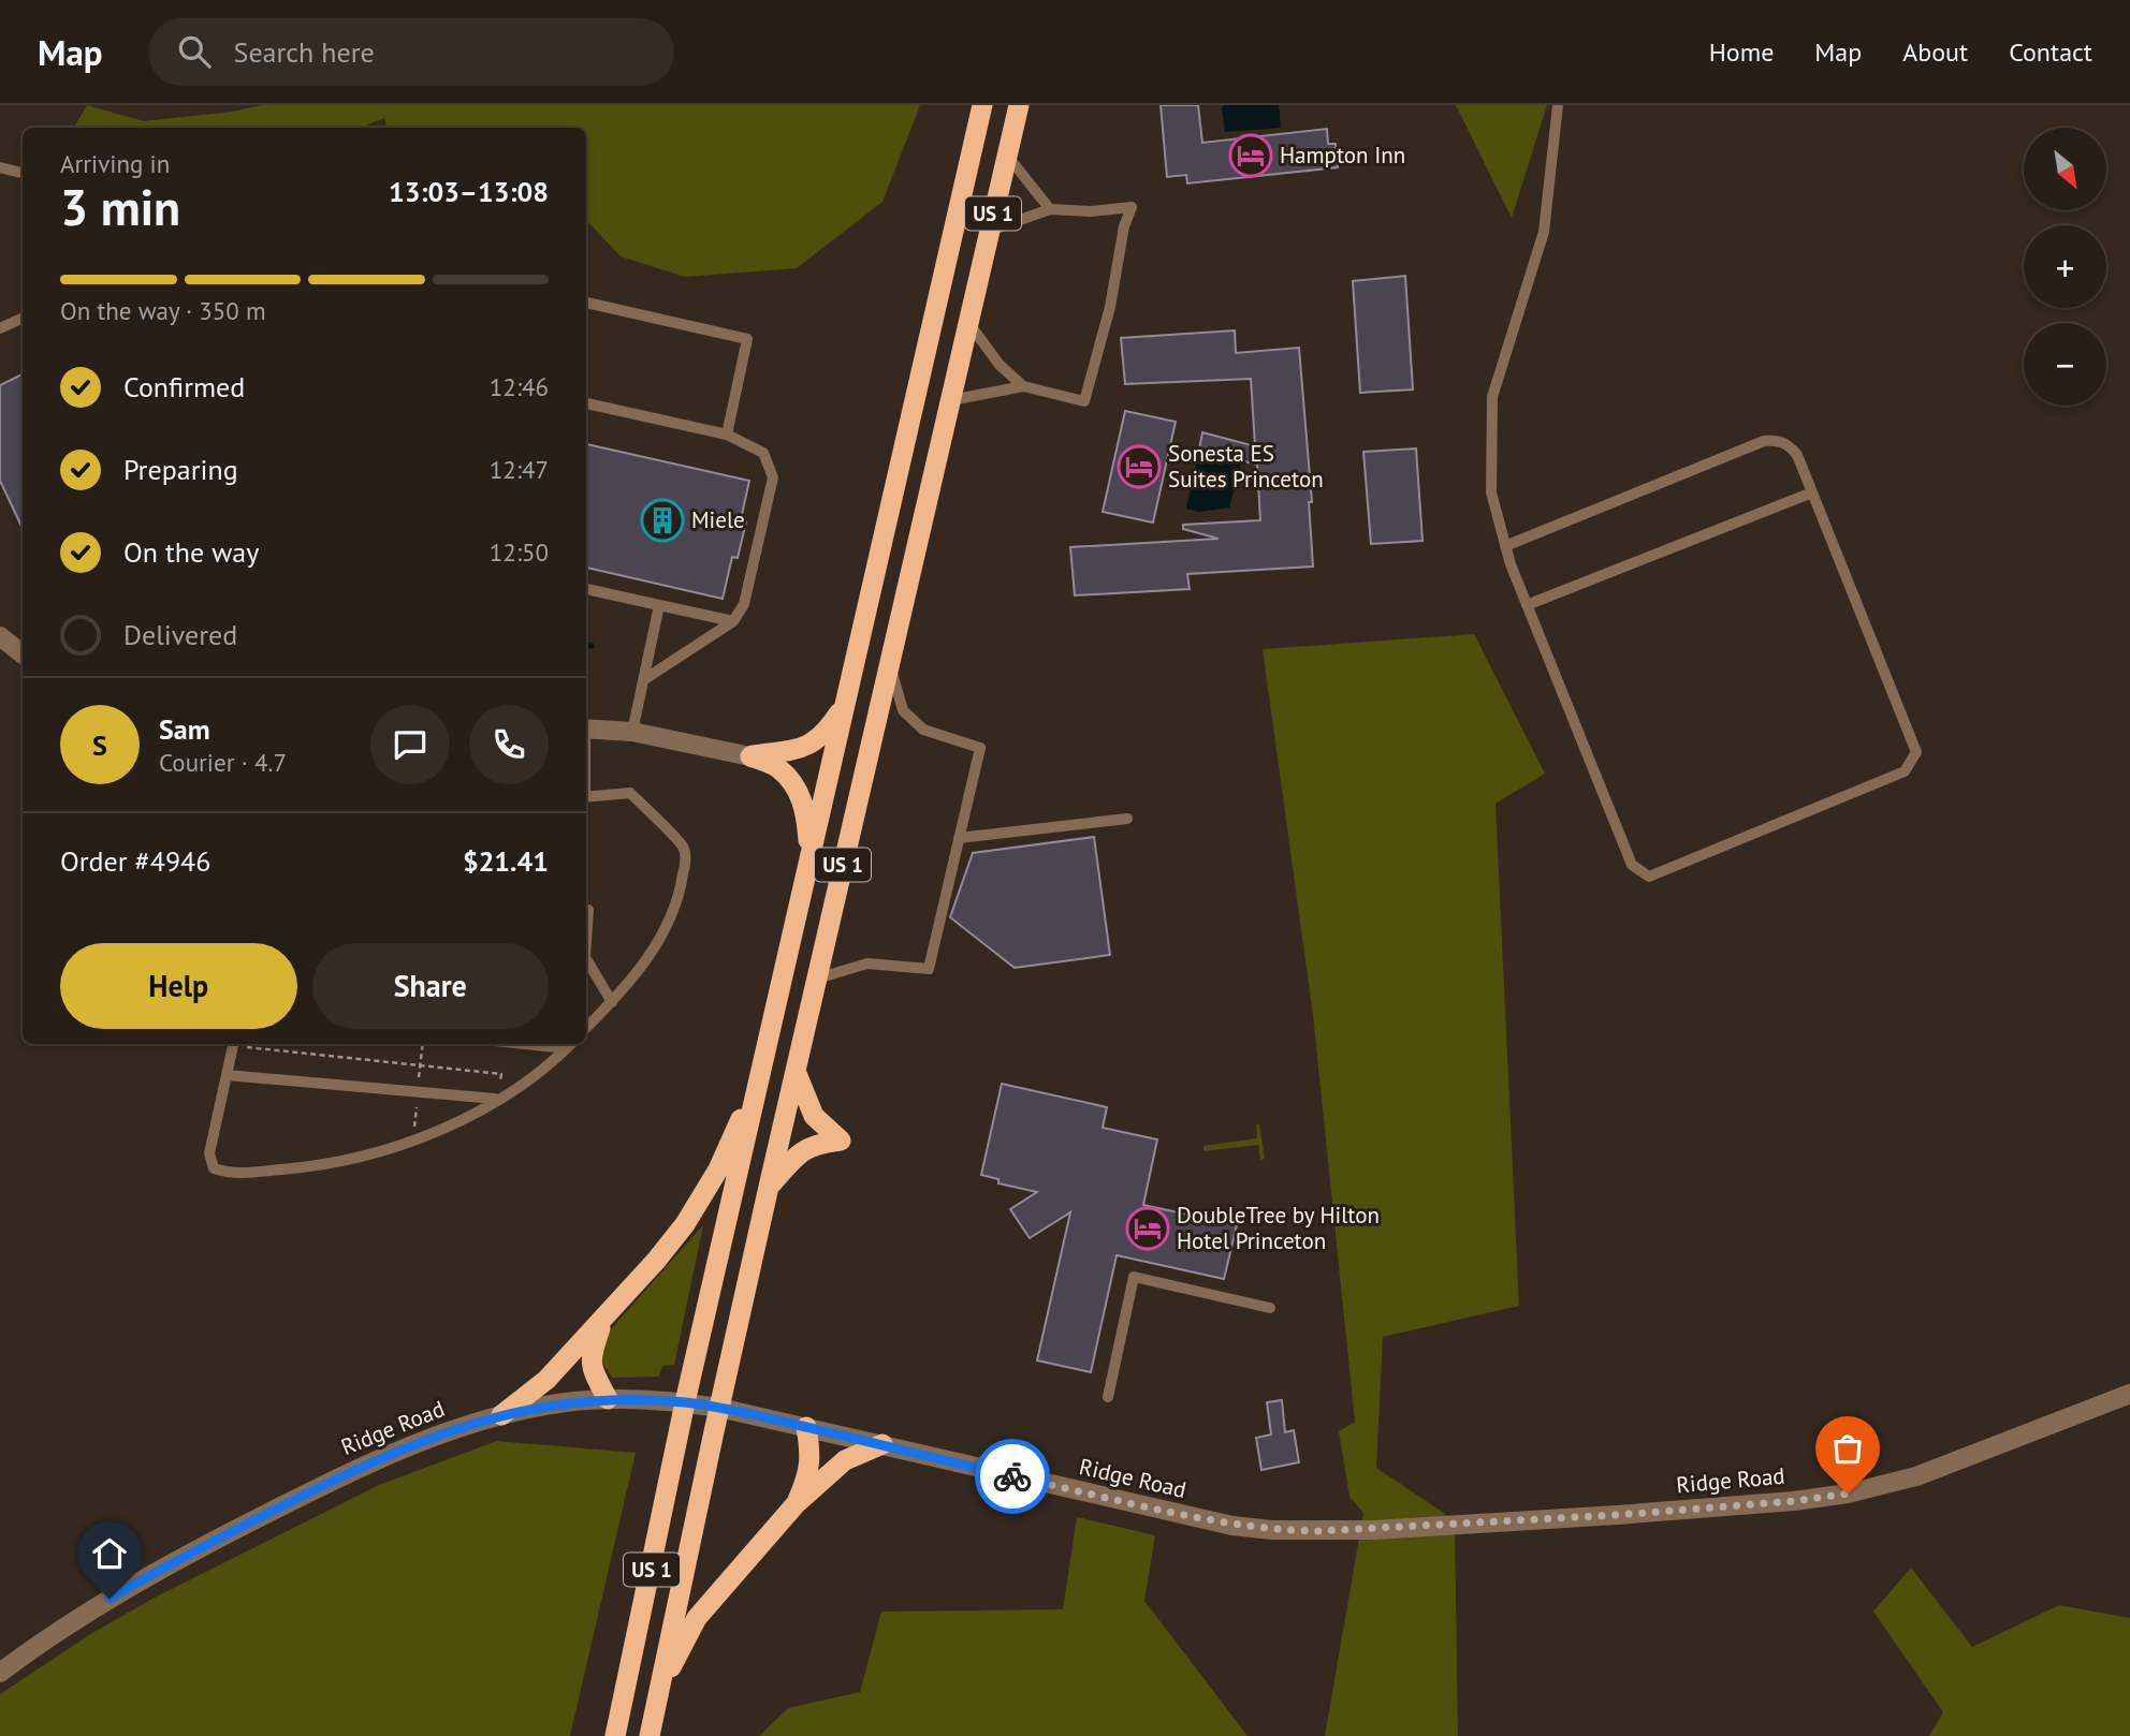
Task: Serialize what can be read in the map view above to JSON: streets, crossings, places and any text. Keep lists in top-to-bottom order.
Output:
{
  "streets": {
    "highway": ["US 1"],
    "street": ["Ridge Road"]
  },
  "crossings": [
    ["US 1", "Ridge Road"]
  ],
  "places": {
    "hotel": ["Hampton Inn", "Sonesta ES Suites Princeton", "DoubleTree by Hilton Hotel Princeton"],
    "building": ["Miele"]
  },
  "north": "bottom right",
  "page": {
    "header": "Map",
    "search": "Search here",
    "nav": [
      "Home",
      "Map",
      "About",
      "Contact"
    ],
    "map_buttons": ["+", "−"],
    "heading": ["3 min", "Arriving in", "13:03–13:08"],
    "panel": [
      "Sam",
      "Courier · 4.7",
      "Order #4946",
      "$21.41"
    ],
    "bar": "On the way · 350 m",
    "list": [
      ["Confirmed", "12:46"],
      ["Preparing", "12:47"],
      ["On the way", "12:50"],
      "Delivered"
    ],
    "round": "S",
    "buttons": ["Help", "Share"]
  }
}
